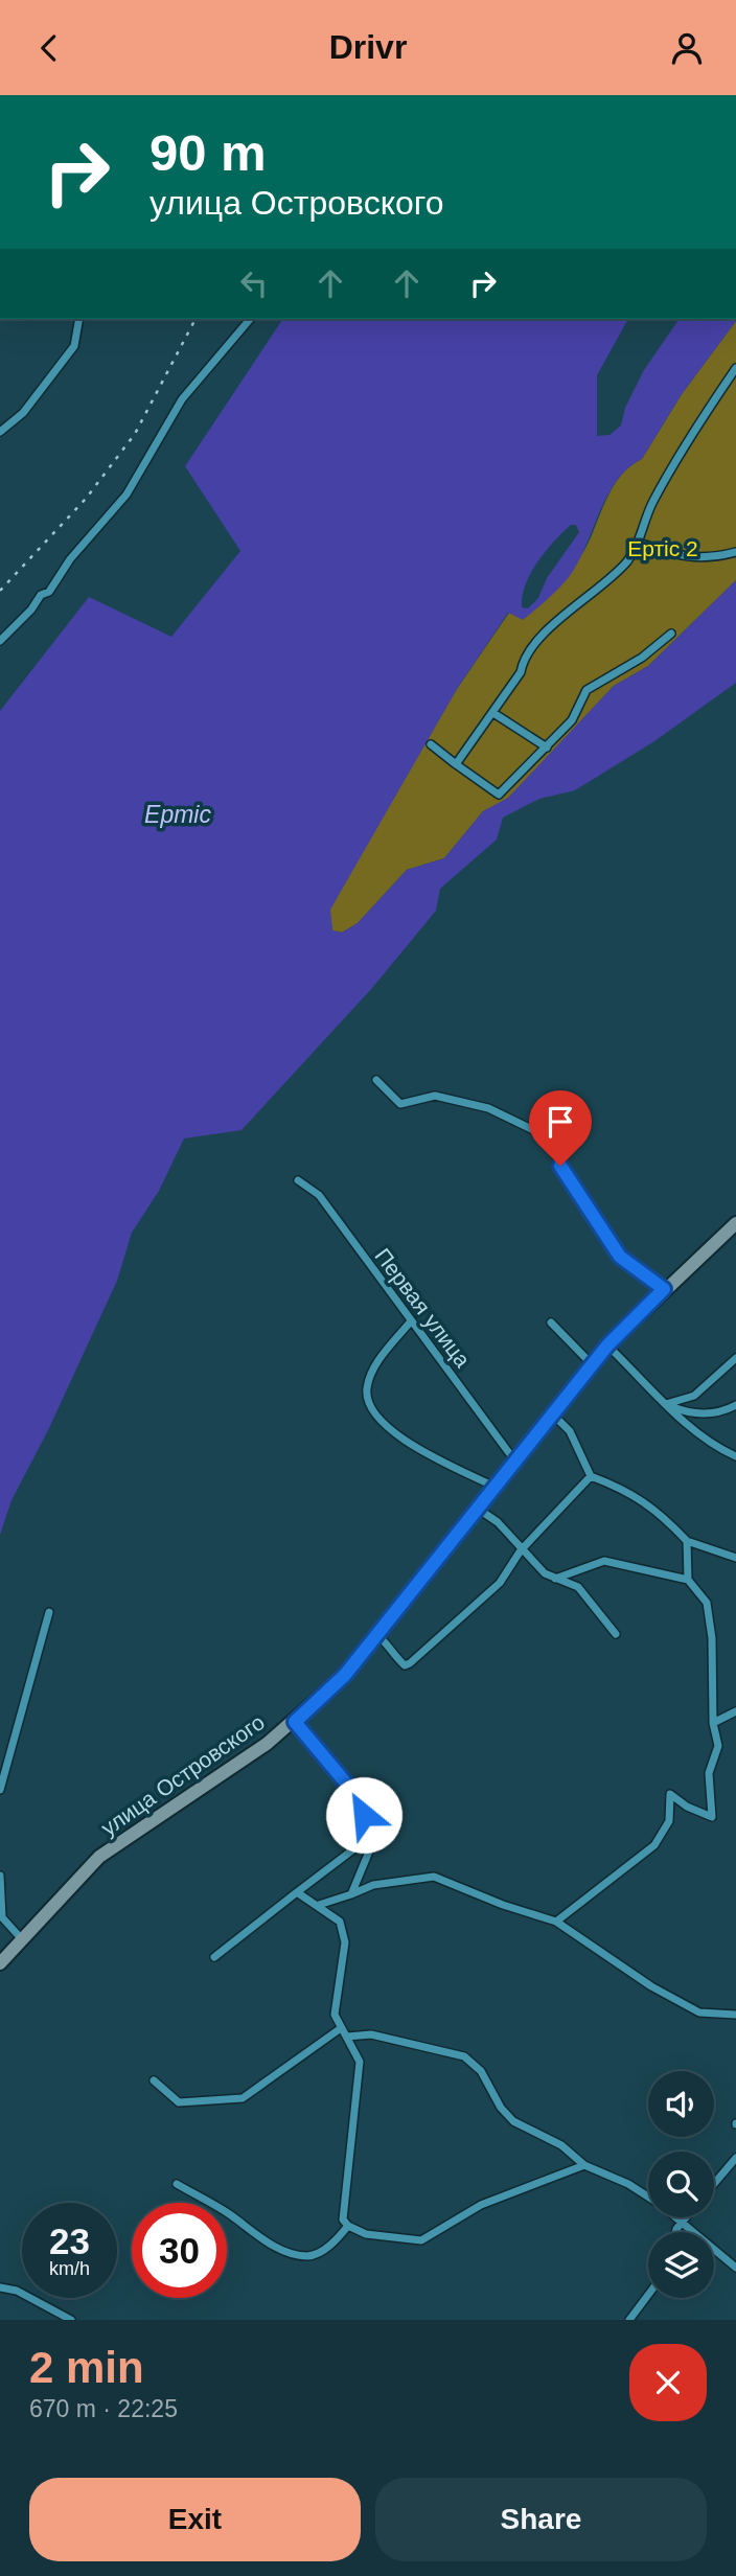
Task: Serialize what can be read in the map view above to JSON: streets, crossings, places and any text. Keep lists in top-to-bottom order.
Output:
{
  "streets": {
    "main road": ["улица Островского"],
    "street": ["Первая улица"]
  },
  "crossings": [
    ["Первая улица", "улица Островского"]
  ],
  "water": ["Ертіс"],
  "parks": ["Ертіс 2"],
  "page": {
    "header": "Drivr",
    "turn": ["90 m", "улица Островского"],
    "speed": "23 km/h",
    "limit": "30",
    "heading": ["2 min", "670 m · 22:25"],
    "buttons": ["Exit", "Share"]
  }
}
